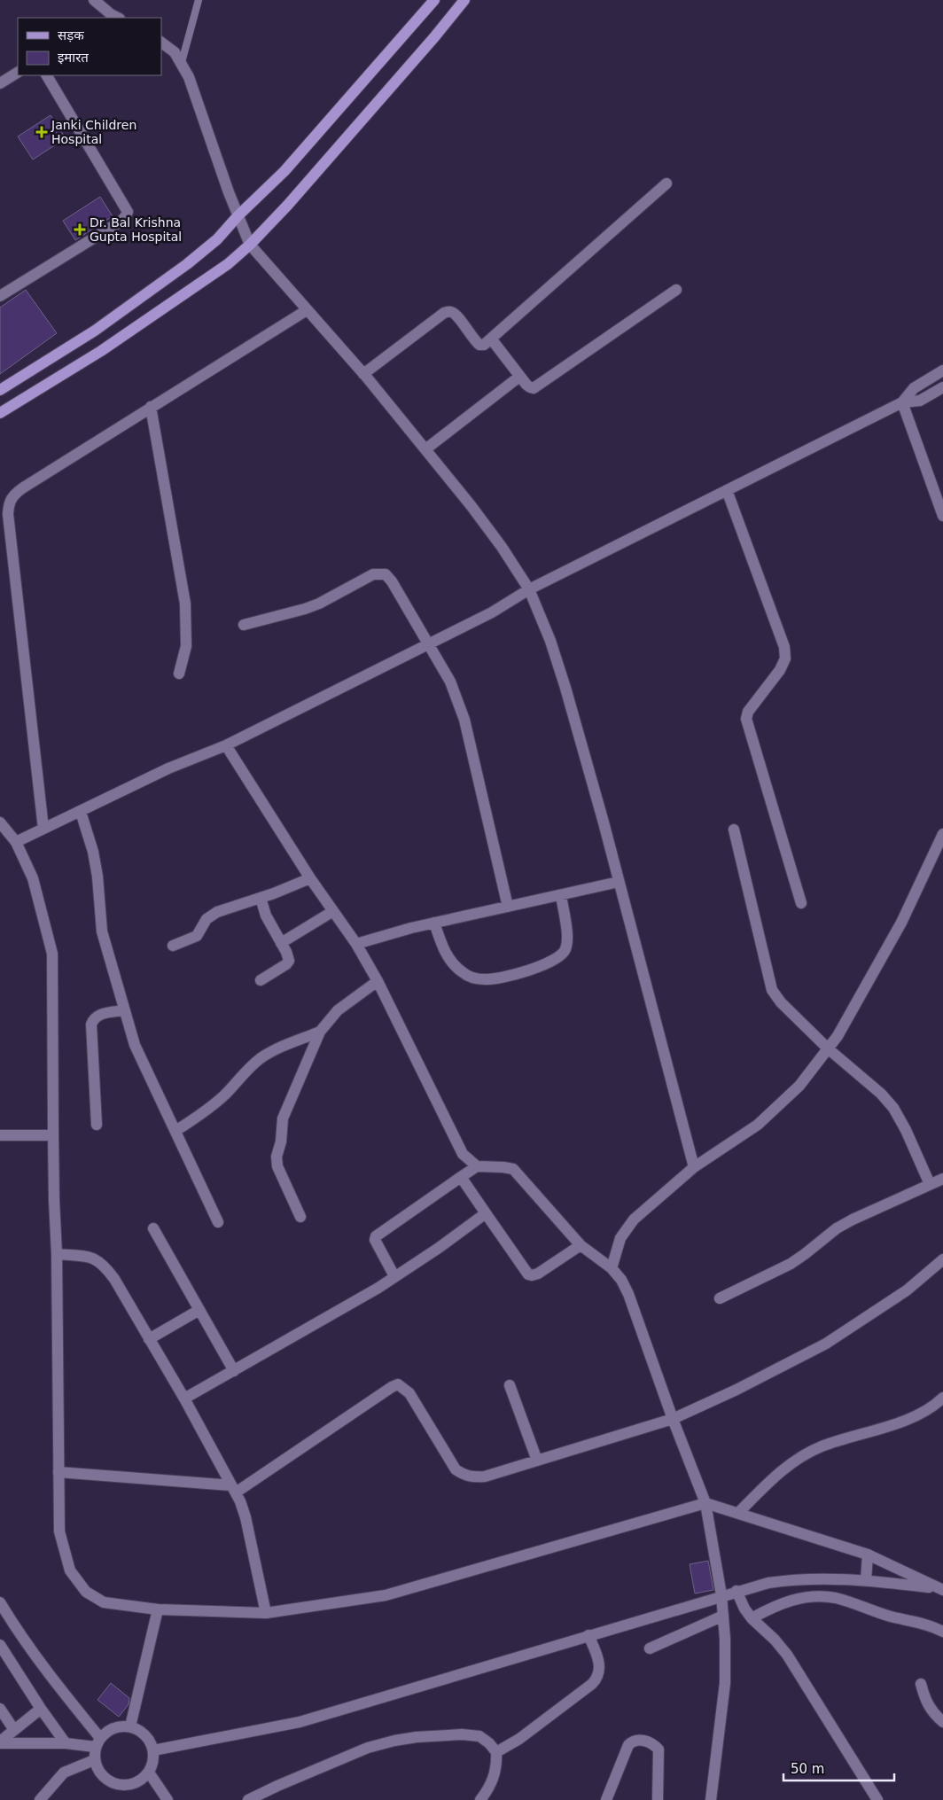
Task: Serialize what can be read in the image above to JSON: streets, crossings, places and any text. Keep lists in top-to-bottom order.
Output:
{
  "places": {
    "health": ["Janki Children Hospital", "Dr. Bal Krishna Gupta Hospital"]
  },
  "legend": ["सड़क", "इमारत"],
  "scale_bar": "50 m"
}
